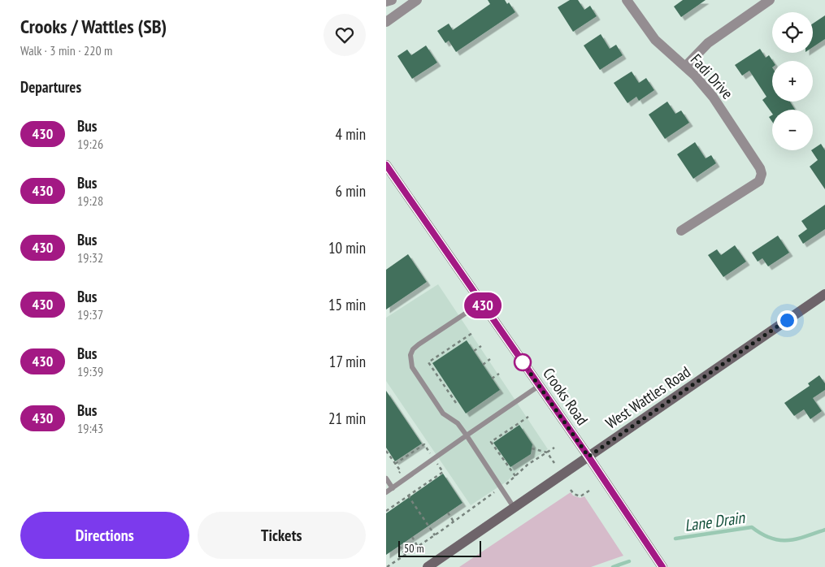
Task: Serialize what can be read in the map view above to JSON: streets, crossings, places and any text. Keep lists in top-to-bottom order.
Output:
{
  "streets": {
    "main road": ["Crooks Road", "West Wattles Road"],
    "street": ["Fadi Drive"]
  },
  "crossings": [
    ["Crooks Road", "West Wattles Road"]
  ],
  "water": ["Lane Drain"],
  "lines": ["bus line 430"],
  "scale_bar": "50 m",
  "page": {
    "heading": [
      ["Crooks / Wattles (SB)", "Walk · 3 min · 220 m"],
      "Departures"
    ],
    "on_map": "430",
    "map_buttons": ["+", "−"],
    "list": [
      {
        "mark": "430",
        "name": "Bus",
        "note": "19:26",
        "value": "4 min"
      },
      {
        "mark": "430",
        "name": "Bus",
        "note": "19:28",
        "value": "6 min"
      },
      {
        "mark": "430",
        "name": "Bus",
        "note": "19:32",
        "value": "10 min"
      },
      {
        "mark": "430",
        "name": "Bus",
        "note": "19:37",
        "value": "15 min"
      },
      {
        "mark": "430",
        "name": "Bus",
        "note": "19:39",
        "value": "17 min"
      },
      {
        "mark": "430",
        "name": "Bus",
        "note": "19:43",
        "value": "21 min"
      }
    ],
    "buttons": ["Directions", "Tickets"],
    "scale": "50 m"
  }
}
